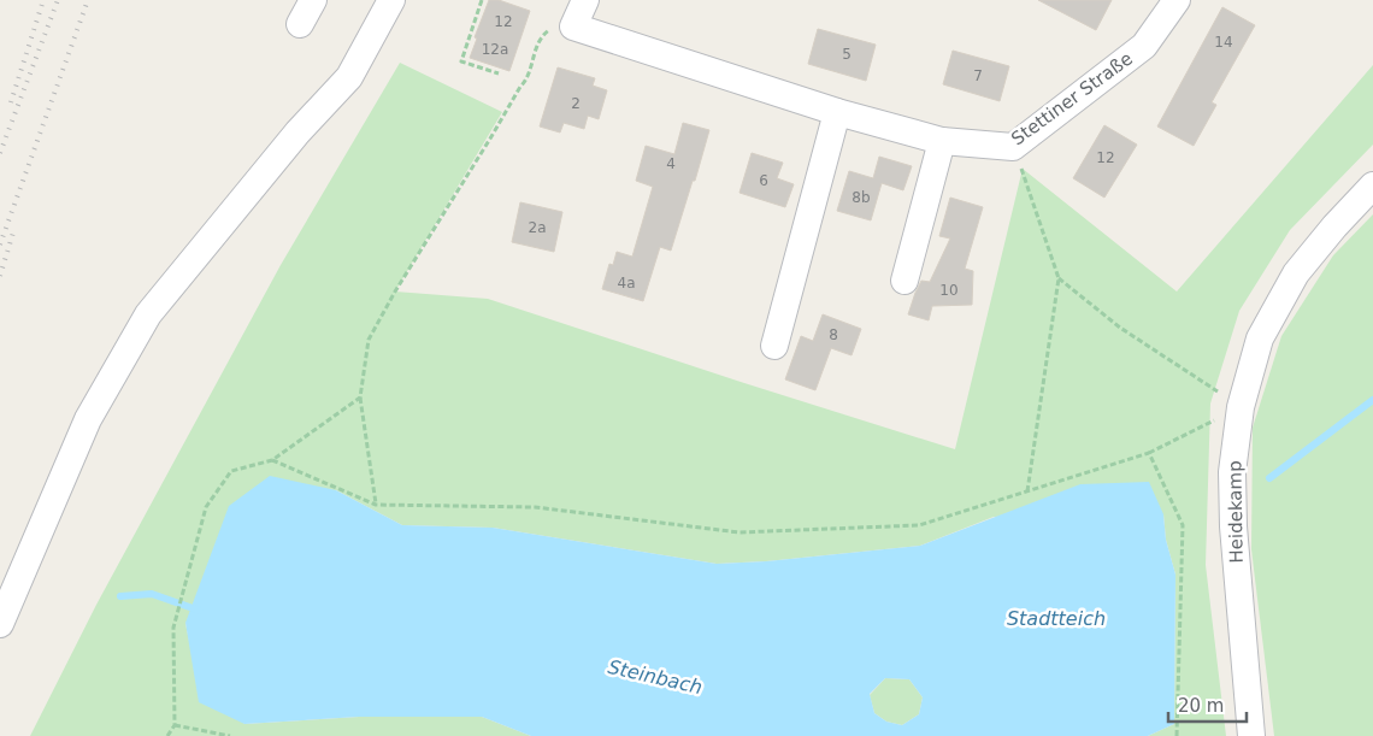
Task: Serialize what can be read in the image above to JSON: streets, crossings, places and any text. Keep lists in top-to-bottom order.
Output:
{
  "streets": {
    "street": ["Stettiner Straße", "Heidekamp"]
  },
  "water": ["Stadtteich", "Steinbach"],
  "house_numbers": [
    "12",
    "14",
    "12a",
    "5",
    "7",
    "2",
    "12",
    "4",
    "6",
    "8b",
    "2a",
    "4a",
    "10",
    "8"
  ],
  "scale_bar": "20 m"
}
